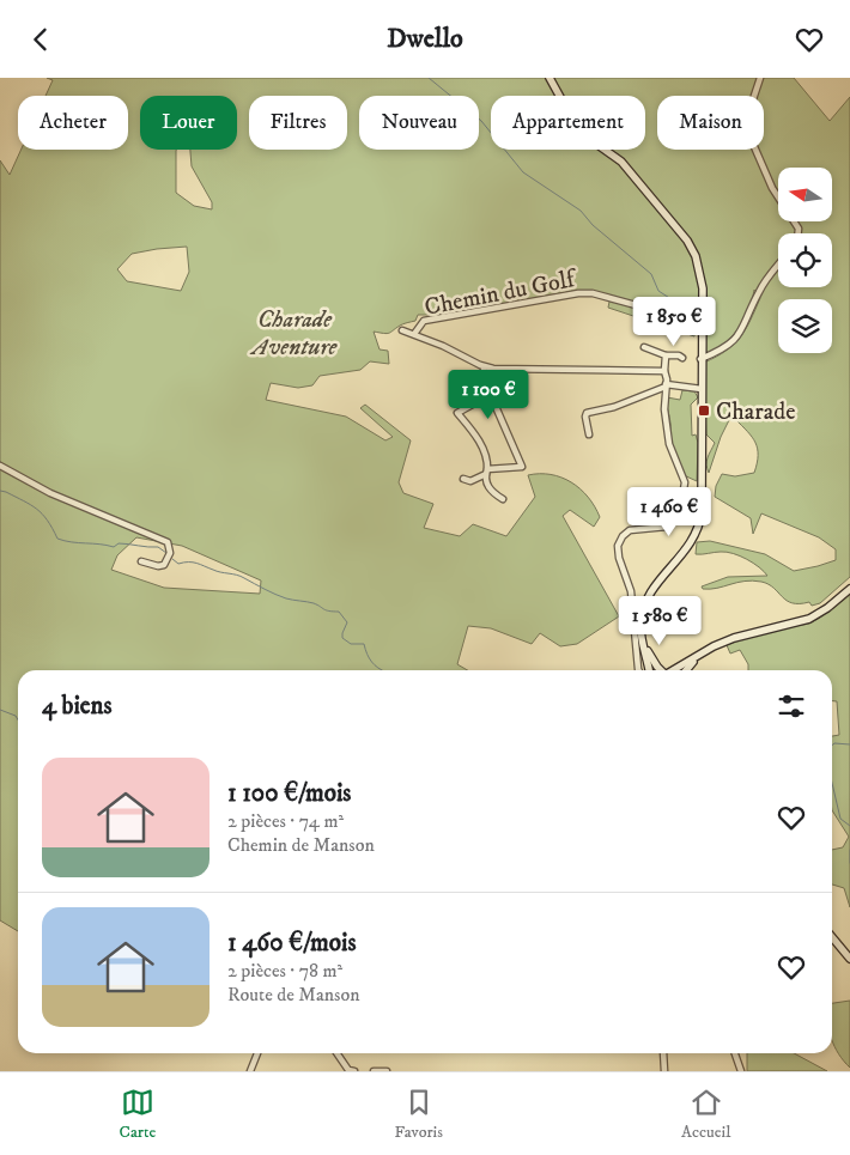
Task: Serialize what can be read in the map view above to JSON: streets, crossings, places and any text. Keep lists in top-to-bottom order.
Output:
{
  "streets": {
    "street": ["Chemin du Golf"]
  },
  "parks": ["Charade Aventure"],
  "places": {
    "transit": ["Charade"]
  },
  "north": "left",
  "page": {
    "header": "Dwello",
    "chip": [
      "Acheter",
      "Louer",
      "Filtres",
      "Nouveau",
      "Appartement",
      "Maison"
    ],
    "price": [
      "1 850 €",
      "1 100 €",
      "1 460 €",
      "1 580 €"
    ],
    "heading": "4 biens",
    "list": [
      {
        "name": "1 100 €/mois",
        "note": "2 pièces · 74 m² · Chemin de Manson"
      },
      {
        "name": "1 460 €/mois",
        "note": "2 pièces · 78 m² · Route de Manson"
      }
    ],
    "tabs": ["Carte", "Favoris", "Accueil"]
  }
}
